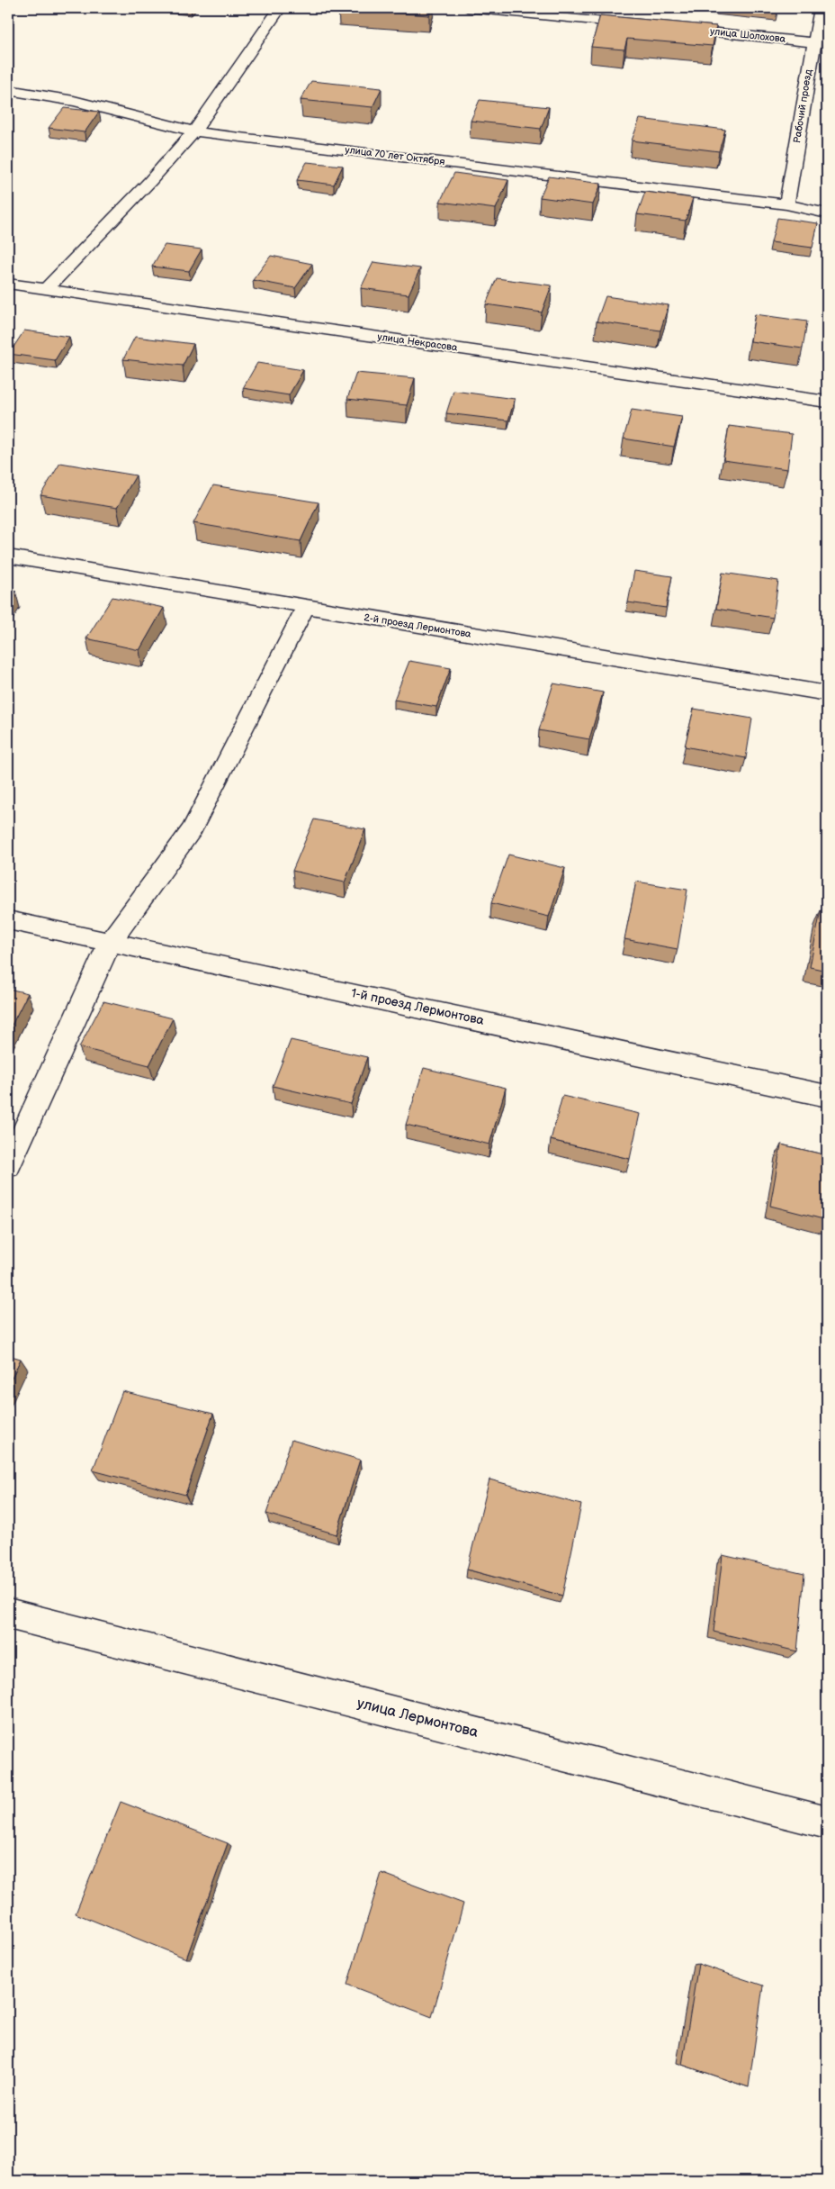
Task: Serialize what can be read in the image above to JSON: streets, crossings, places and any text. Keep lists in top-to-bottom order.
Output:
{
  "streets": {
    "street": [
      "улица Шолохова",
      "Рабочий проезд",
      "улица 70 лет Октября",
      "улица Некрасова",
      "2-й проезд Лермонтова",
      "1-й проезд Лермонтова",
      "улица Лермонтова"
    ]
  },
  "crossings": [
    ["улица Шолохова", "Рабочий проезд"],
    ["Рабочий проезд", "улица 70 лет Октября"]
  ]
}
